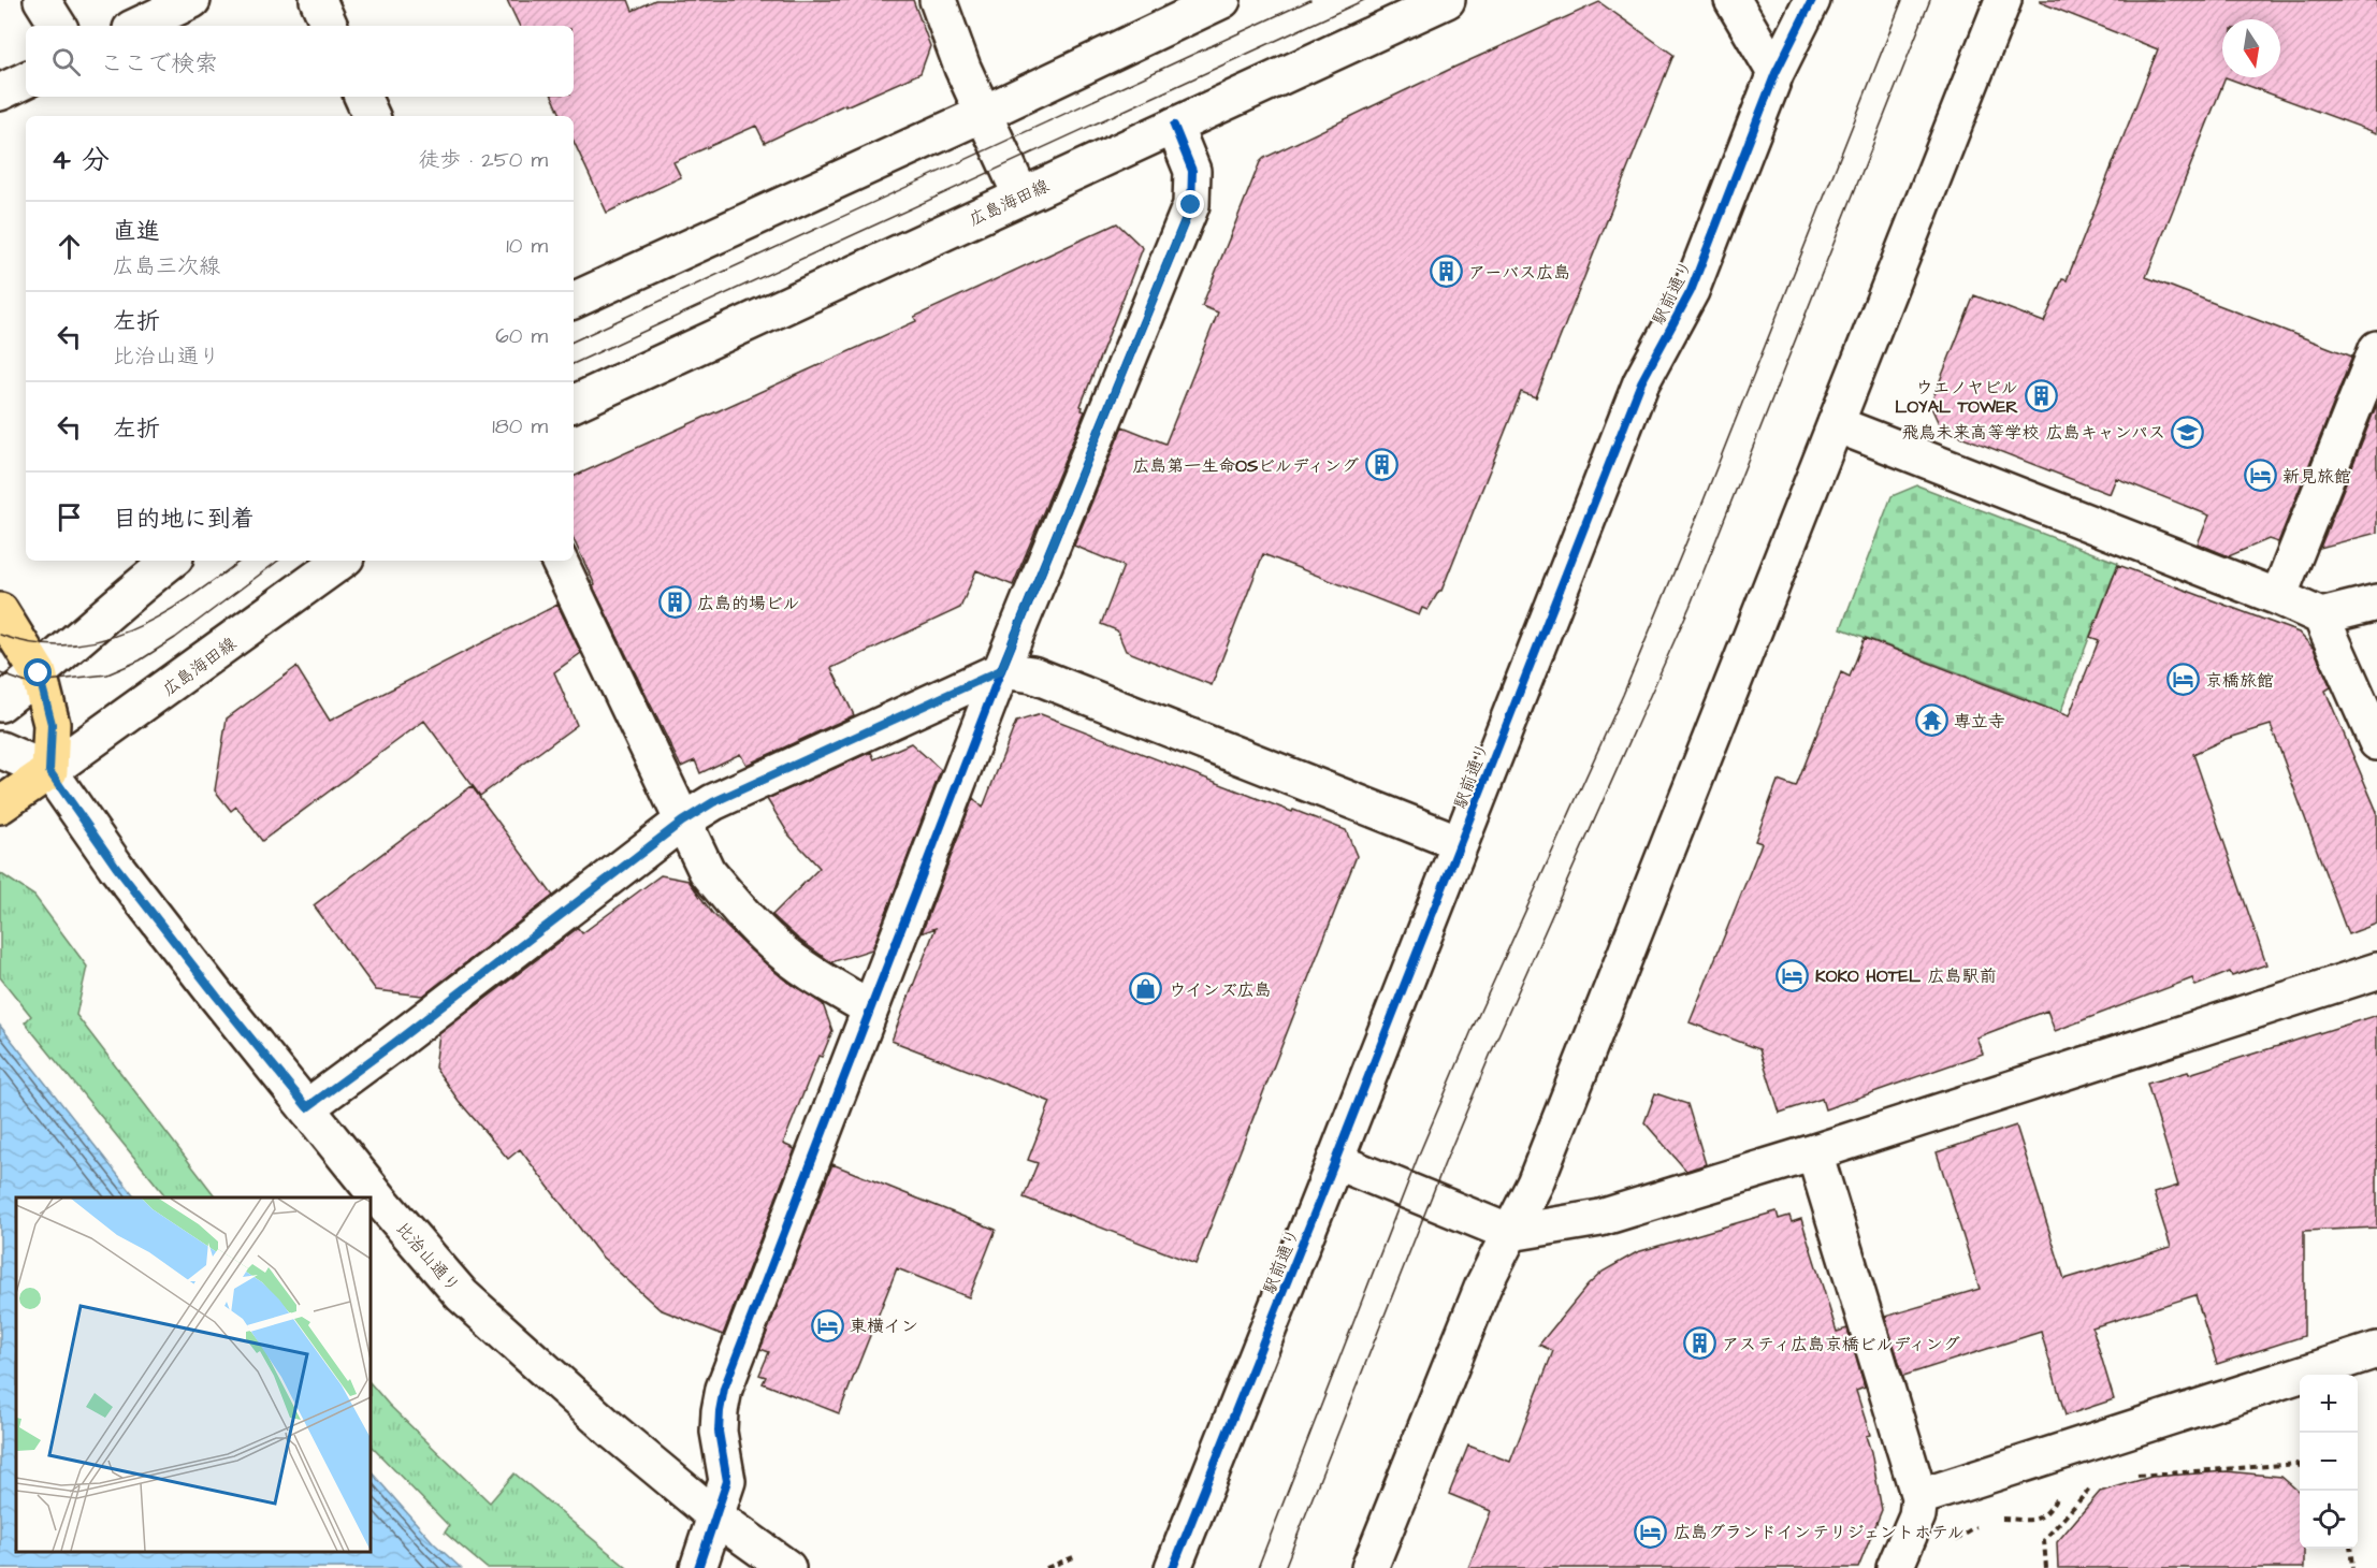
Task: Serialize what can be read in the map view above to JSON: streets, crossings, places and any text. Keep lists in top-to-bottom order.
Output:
{
  "streets": {
    "street": ["広島海田線", "駅前通り", "比治山通り"]
  },
  "crossings": [
    ["広島海田線", "比治山通り"]
  ],
  "places": {
    "building": [
      "アーバス広島",
      "ウエノヤビル LOYAL TOWER",
      "広島第一生命OSビルディング",
      "広島的場ビル",
      "アスティ広島京橋ビルディング"
    ],
    "school or university": ["飛鳥未来高等学校 広島キャンパス"],
    "hotel": [
      "新見旅館",
      "京橋旅館",
      "KOKO HOTEL 広島駅前",
      "東横イン",
      "広島グランドインテリジェントホテル"
    ],
    "temple": ["専立寺"],
    "shop": ["ウインズ広島"]
  },
  "north": "bottom",
  "page": {
    "search": "ここで検索",
    "heading": ["4 分", "徒歩 · 250 m"],
    "list": [
      ["直進", "広島三次線", "10 m"],
      ["左折", "比治山通り", "60 m"],
      ["左折", "180 m"],
      "目的地に到着"
    ],
    "map_buttons": ["+", "−"]
  }
}
